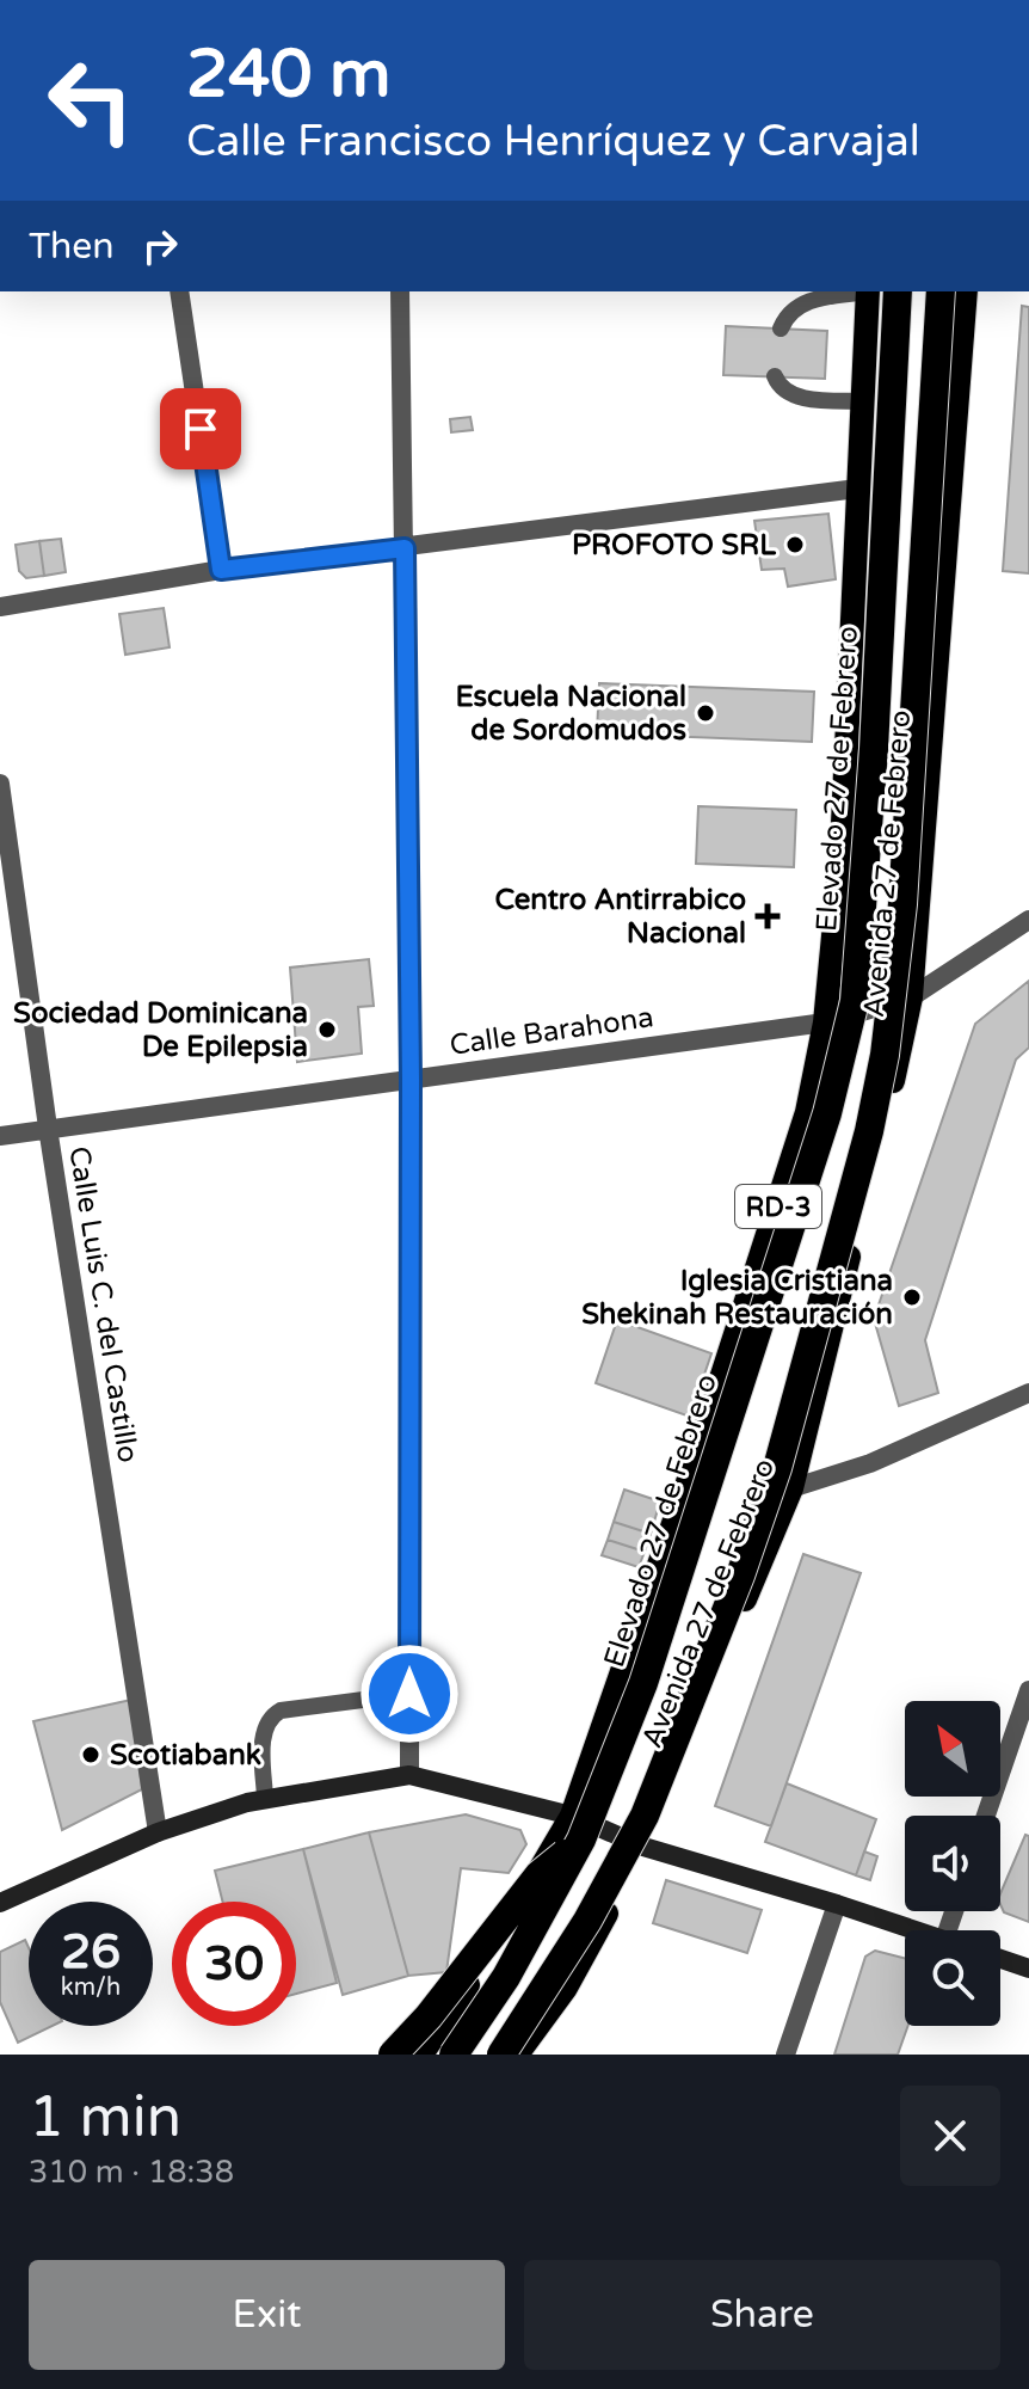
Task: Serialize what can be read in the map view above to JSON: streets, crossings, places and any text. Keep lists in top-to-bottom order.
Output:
{
  "streets": {
    "highway": ["Elevado 27 de Febrero", "RD-3"],
    "main road": ["Avenida 27 de Febrero"],
    "street": ["Calle Barahona", "Calle Luis C. del Castillo"]
  },
  "crossings": [
    ["Elevado 27 de Febrero", "Avenida 27 de Febrero"],
    ["Avenida 27 de Febrero", "Calle Barahona"],
    ["Calle Barahona", "Calle Luis C. del Castillo"]
  ],
  "places": {
    "other": [
      "PROFOTO SRL",
      "Escuela Nacional de Sordomudos",
      "Sociedad Dominicana De Epilepsia",
      "Iglesia Cristiana Shekinah Restauración",
      "Scotiabank"
    ],
    "health": ["Centro Antirrabico Nacional"]
  },
  "north": "top left",
  "page": {
    "turn": ["240 m", "Calle Francisco Henríquez y Carvajal"],
    "then": "Then",
    "speed": "26 km/h",
    "limit": "30",
    "heading": ["1 min", "310 m · 18:38"],
    "buttons": ["Exit", "Share"]
  }
}
